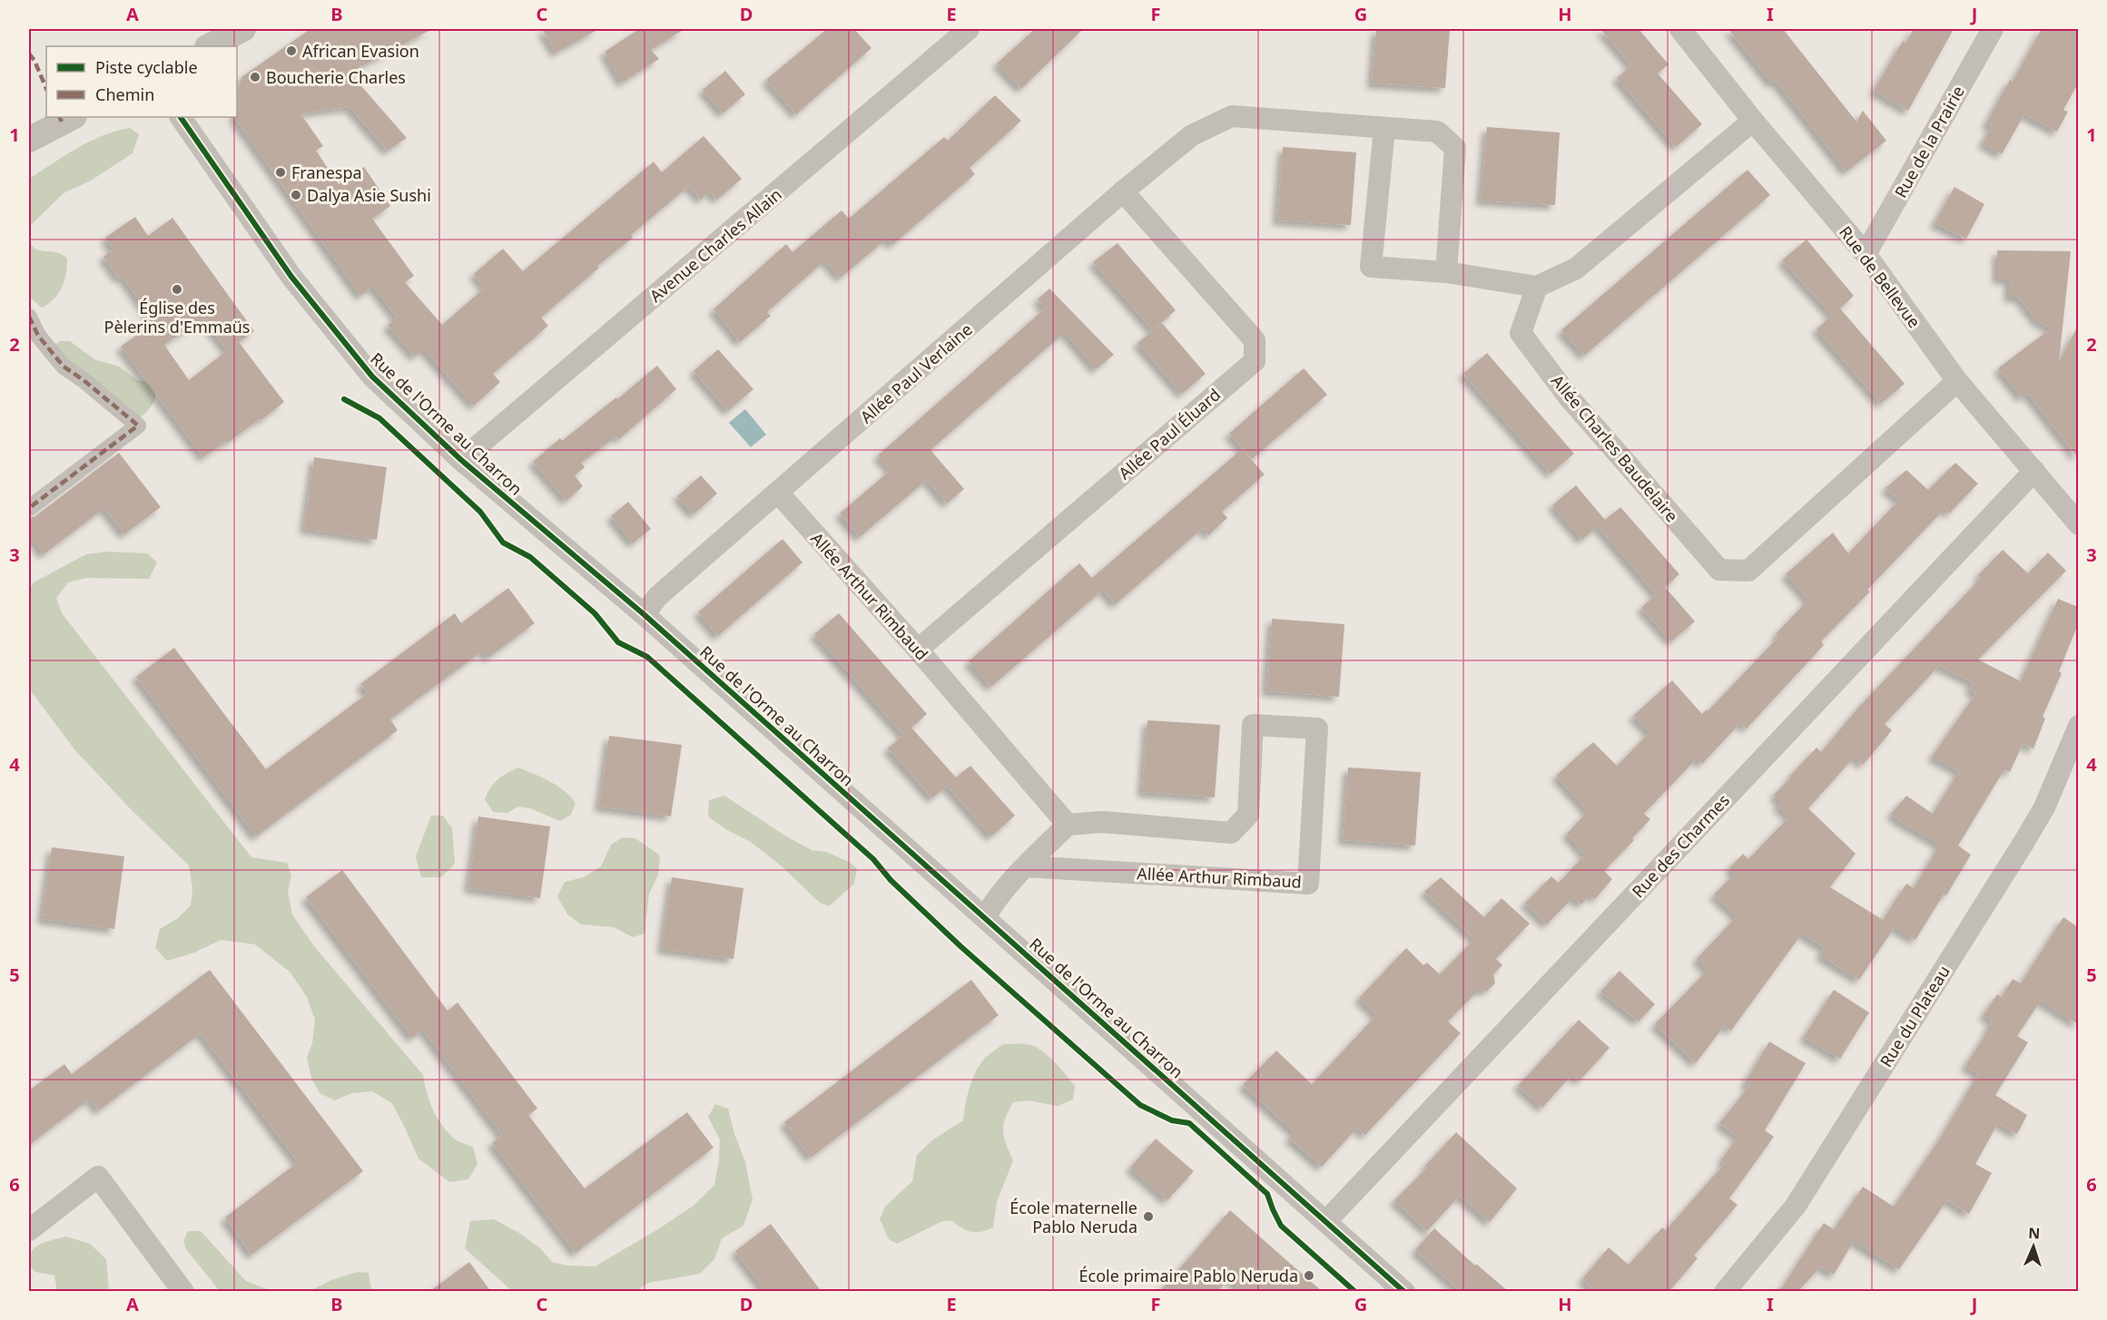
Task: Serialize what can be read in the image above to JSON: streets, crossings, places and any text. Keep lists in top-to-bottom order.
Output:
{
  "streets": {
    "street": [
      "Rue de la Prairie",
      "Avenue Charles Allain",
      "Rue de Bellevue",
      "Allée Paul Verlaine",
      "Rue de l'Orme au Charron",
      "Allée Paul Éluard",
      "Allée Charles Baudelaire",
      "Allée Arthur Rimbaud",
      "Rue des Charmes",
      "Rue du Plateau"
    ]
  },
  "crossings": [
    ["Rue de la Prairie", "Rue de Bellevue"],
    ["Avenue Charles Allain", "Rue de l'Orme au Charron"],
    ["Rue de Bellevue", "Allée Charles Baudelaire"],
    ["Rue de Bellevue", "Rue des Charmes"],
    ["Allée Paul Verlaine", "Rue de l'Orme au Charron"],
    ["Allée Paul Verlaine", "Allée Paul Éluard"],
    ["Allée Paul Verlaine", "Allée Arthur Rimbaud"],
    ["Rue de l'Orme au Charron", "Rue des Charmes"],
    ["Allée Paul Éluard", "Allée Arthur Rimbaud"]
  ],
  "places": [
    "African Evasion",
    "Boucherie Charles",
    "Franespa",
    "Dalya Asie Sushi",
    "Église des Pèlerins d'Emmaüs",
    "École maternelle Pablo Neruda",
    "École primaire Pablo Neruda"
  ],
  "legend": ["Piste cyclable", "Chemin"],
  "north": "top",
  "grid": {
    "columns": [
      "A",
      "B",
      "C",
      "D",
      "E",
      "F",
      "G",
      "H",
      "I",
      "J"
    ],
    "rows": [
      "1",
      "2",
      "3",
      "4",
      "5",
      "6"
    ]
  }
}
